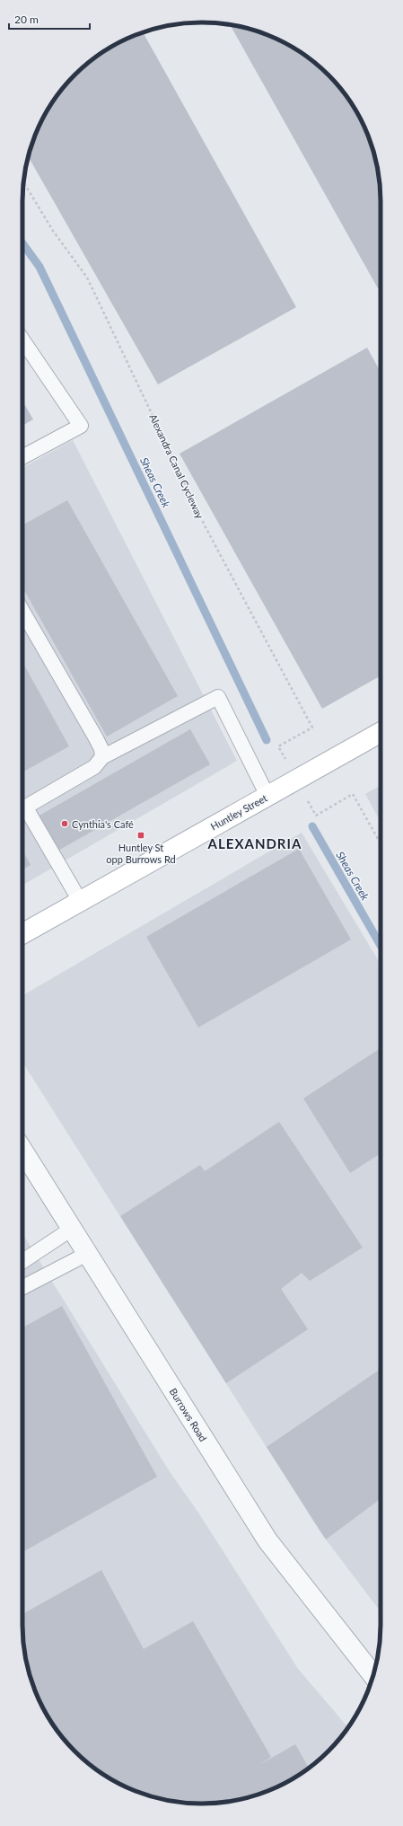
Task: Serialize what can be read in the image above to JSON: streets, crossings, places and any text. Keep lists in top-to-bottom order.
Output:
{
  "streets": {
    "main road": ["Huntley Street"],
    "street": ["Burrows Road"],
    "path": ["Alexandra Canal Cycleway"]
  },
  "districts": ["ALEXANDRIA"],
  "water": ["Sheas Creek"],
  "places": {
    "other": ["Cynthia's Café"],
    "transit": ["Huntley St opp Burrows Rd"]
  },
  "scale_bar": "20 m"
}
